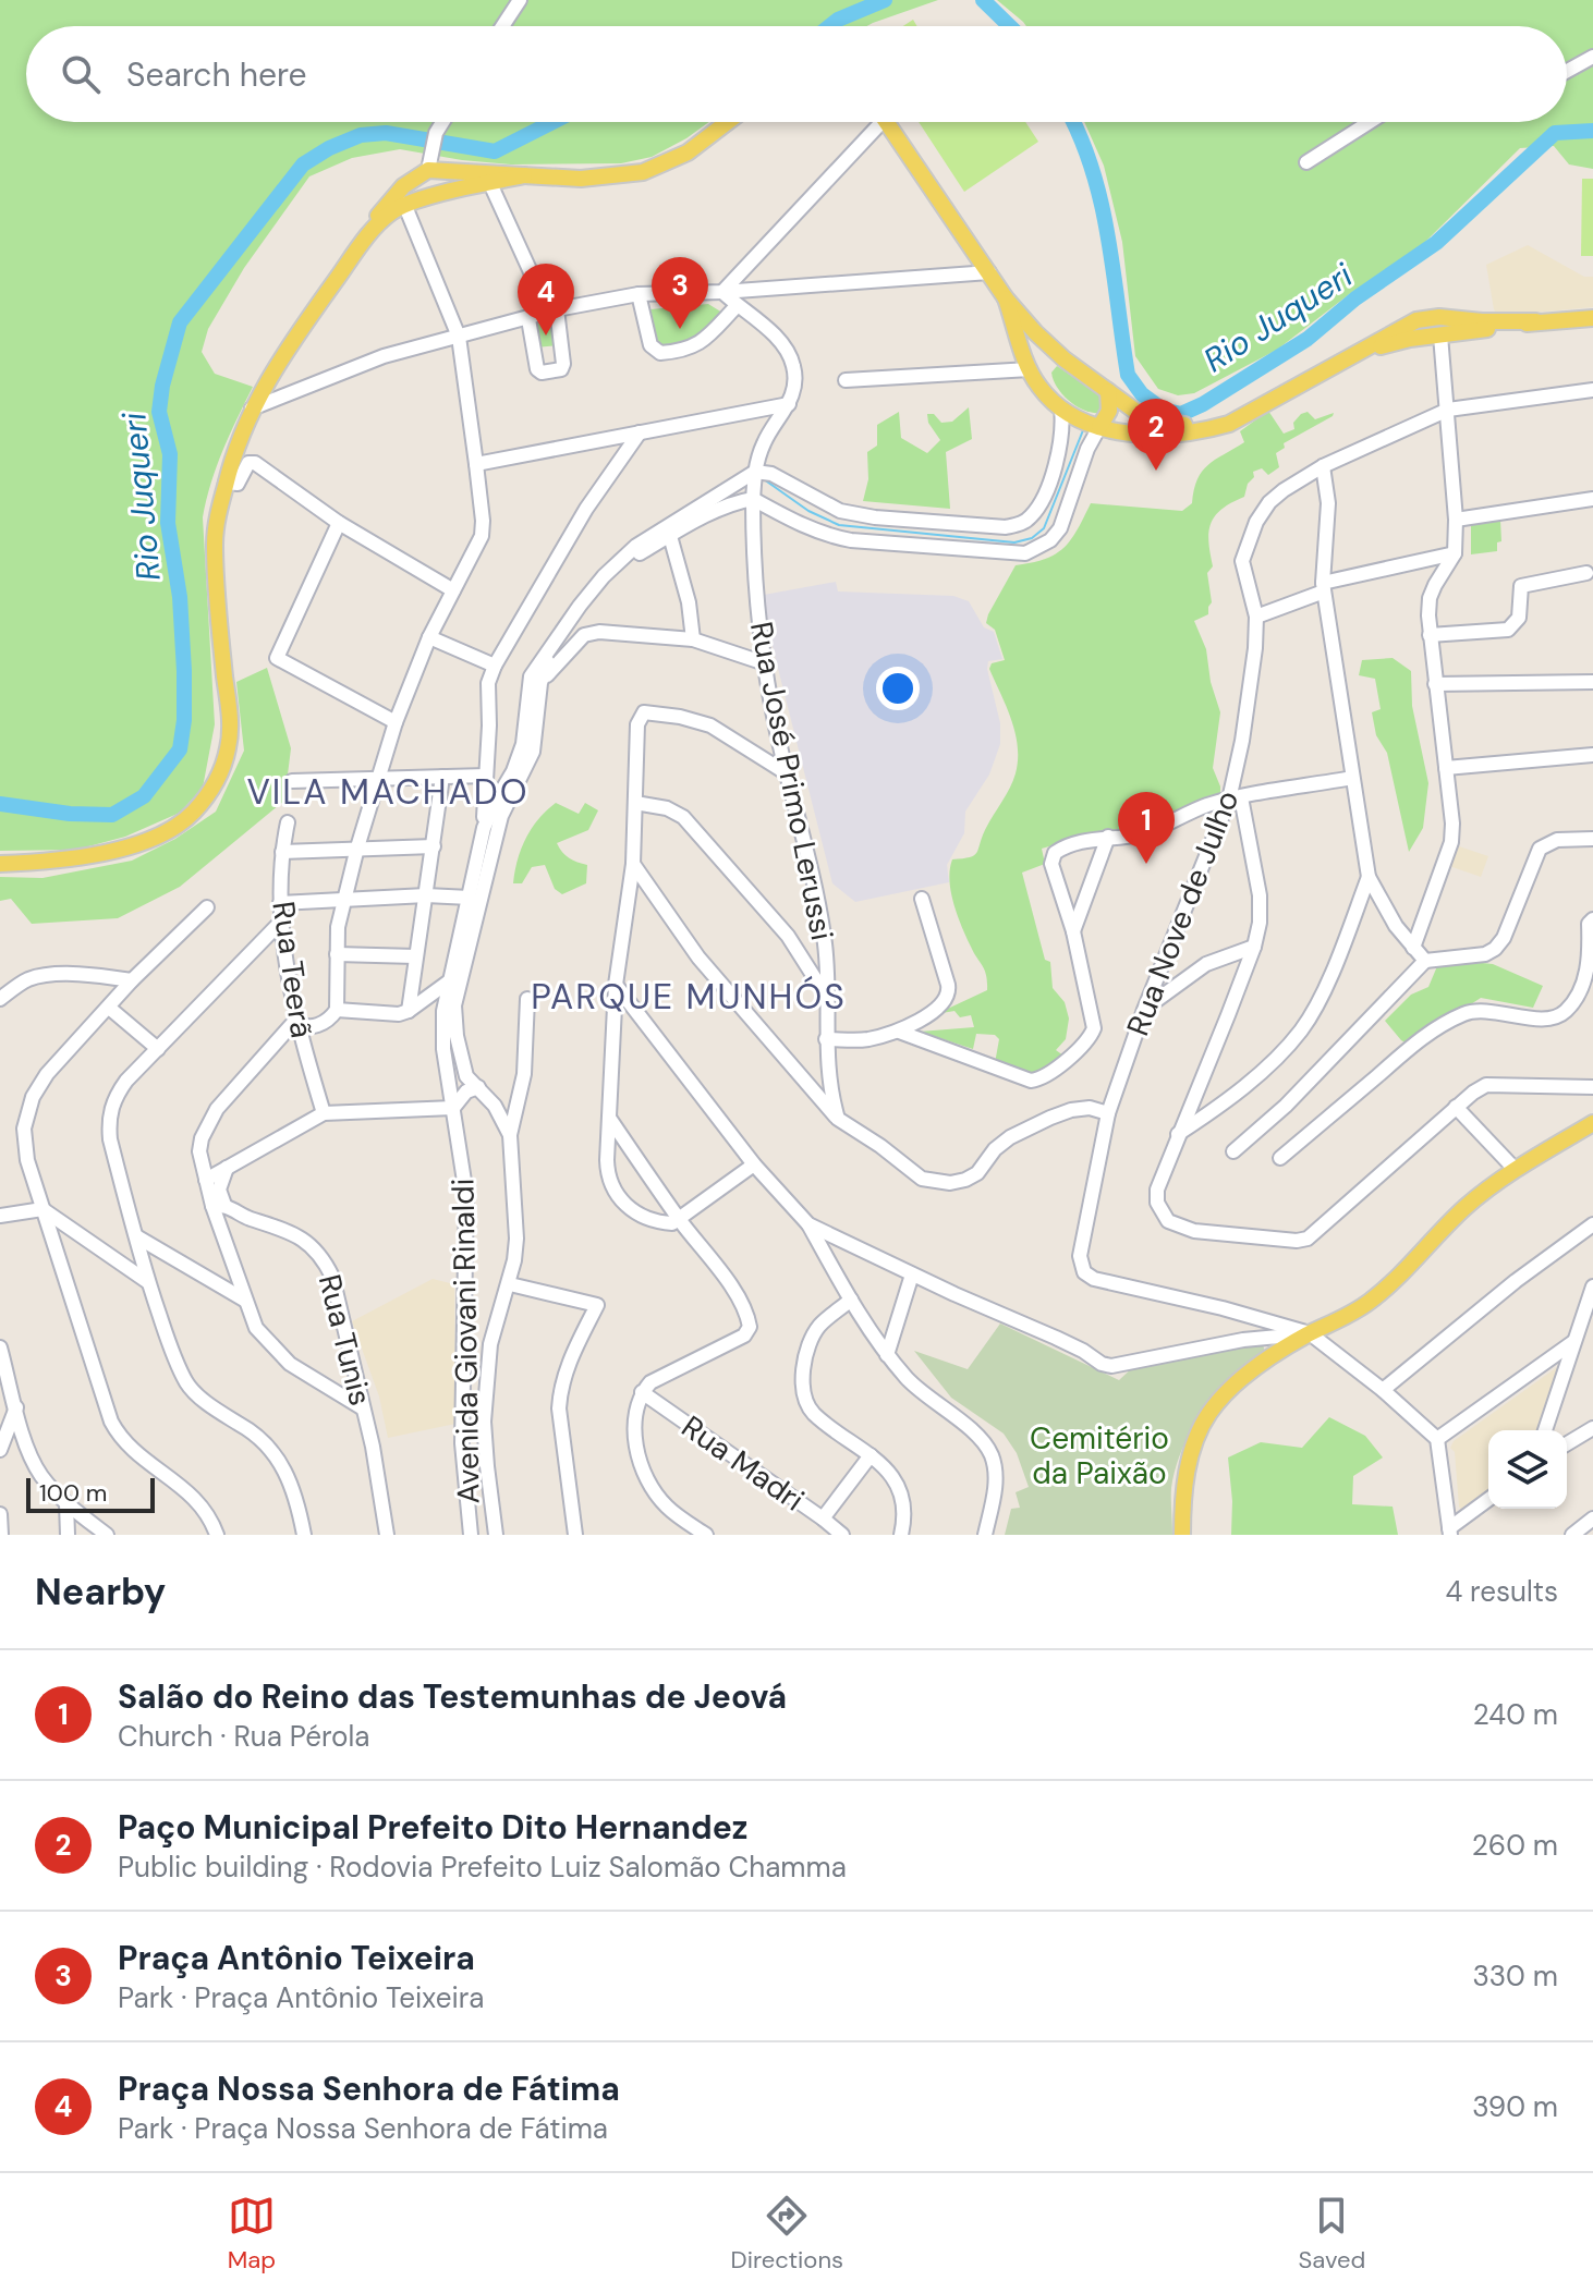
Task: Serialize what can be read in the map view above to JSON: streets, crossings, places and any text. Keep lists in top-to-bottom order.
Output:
{
  "streets": {
    "street": [
      "Rua José Primo Lerussi",
      "Rua Nove de Julho",
      "Rua Teerã",
      "Rua Tunis",
      "Avenida Giovani Rinaldi",
      "Rua Madri"
    ]
  },
  "crossings": [
    ["Rua José Primo Lerussi", "Avenida Giovani Rinaldi"]
  ],
  "districts": ["VILA MACHADO", "PARQUE MUNHÓS"],
  "water": ["Rio Juqueri"],
  "parks": ["Cemitério da Paixão"],
  "scale_bar": "100 m",
  "page": {
    "search": "Search here",
    "pins": [
      "3",
      "4",
      "2",
      "1"
    ],
    "scale": "100 m",
    "heading": ["Nearby", "4 results"],
    "list": [
      {
        "mark": "1",
        "name": "Salão do Reino das Testemunhas de Jeová",
        "note": "Church · Rua Pérola",
        "value": "240 m"
      },
      {
        "mark": "2",
        "name": "Paço Municipal Prefeito Dito Hernandez",
        "note": "Public building · Rodovia Prefeito Luiz Salomão Chamma",
        "value": "260 m"
      },
      {
        "mark": "3",
        "name": "Praça Antônio Teixeira",
        "note": "Park · Praça Antônio Teixeira",
        "value": "330 m"
      },
      {
        "mark": "4",
        "name": "Praça Nossa Senhora de Fátima",
        "note": "Park · Praça Nossa Senhora de Fátima",
        "value": "390 m"
      }
    ],
    "nav": ["Map", "Directions", "Saved"]
  }
}
